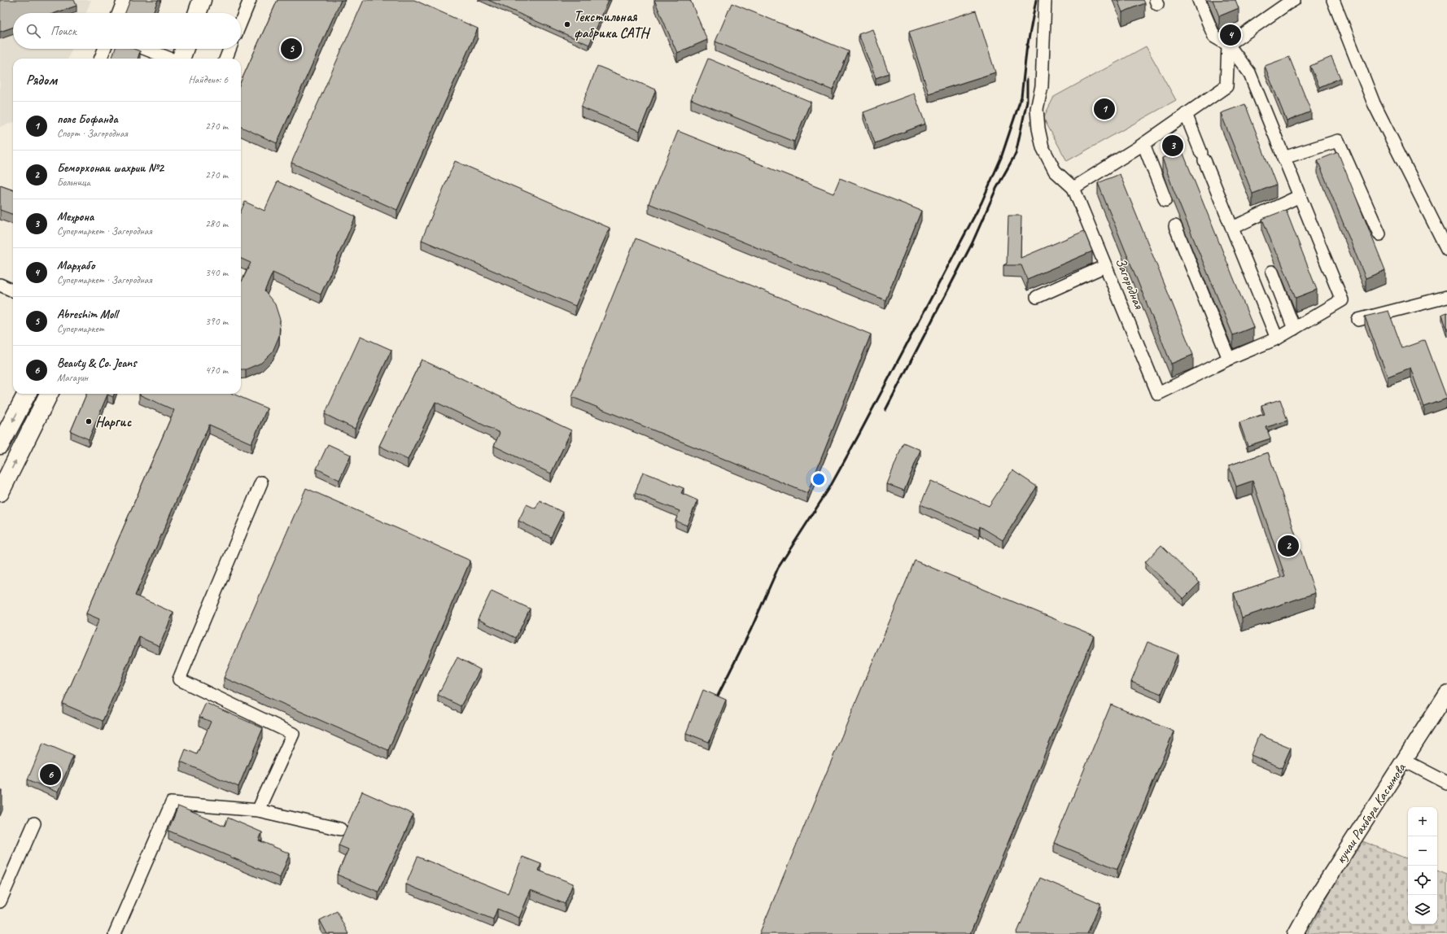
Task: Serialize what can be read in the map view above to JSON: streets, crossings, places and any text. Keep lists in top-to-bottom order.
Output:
{
  "streets": {
    "main road": ["кучаи Рахбара Касымова"],
    "street": ["Загородная"]
  },
  "places": ["Текстильная фабрика САТН", "Наргис"],
  "page": {
    "search": "Поиск",
    "pins": [
      "4",
      "5",
      "1",
      "3",
      "2",
      "6"
    ],
    "heading": ["Рядом", "Найдено: 6"],
    "list": [
      {
        "mark": "1",
        "name": "поле Бофанда",
        "note": "Спорт · Загородная",
        "value": "270 m"
      },
      {
        "mark": "2",
        "name": "Беморхонаи шахрии №2",
        "note": "Больница",
        "value": "270 m"
      },
      {
        "mark": "3",
        "name": "Меҳрона",
        "note": "Супермаркет · Загородная",
        "value": "280 m"
      },
      {
        "mark": "4",
        "name": "Марҳабо",
        "note": "Супермаркет · Загородная",
        "value": "340 m"
      },
      {
        "mark": "5",
        "name": "Abreshim Moll",
        "note": "Супермаркет",
        "value": "390 m"
      },
      {
        "mark": "6",
        "name": "Beauty & Co. Jeans",
        "note": "Магазин",
        "value": "470 m"
      }
    ],
    "map_buttons": ["+", "−"]
  }
}
